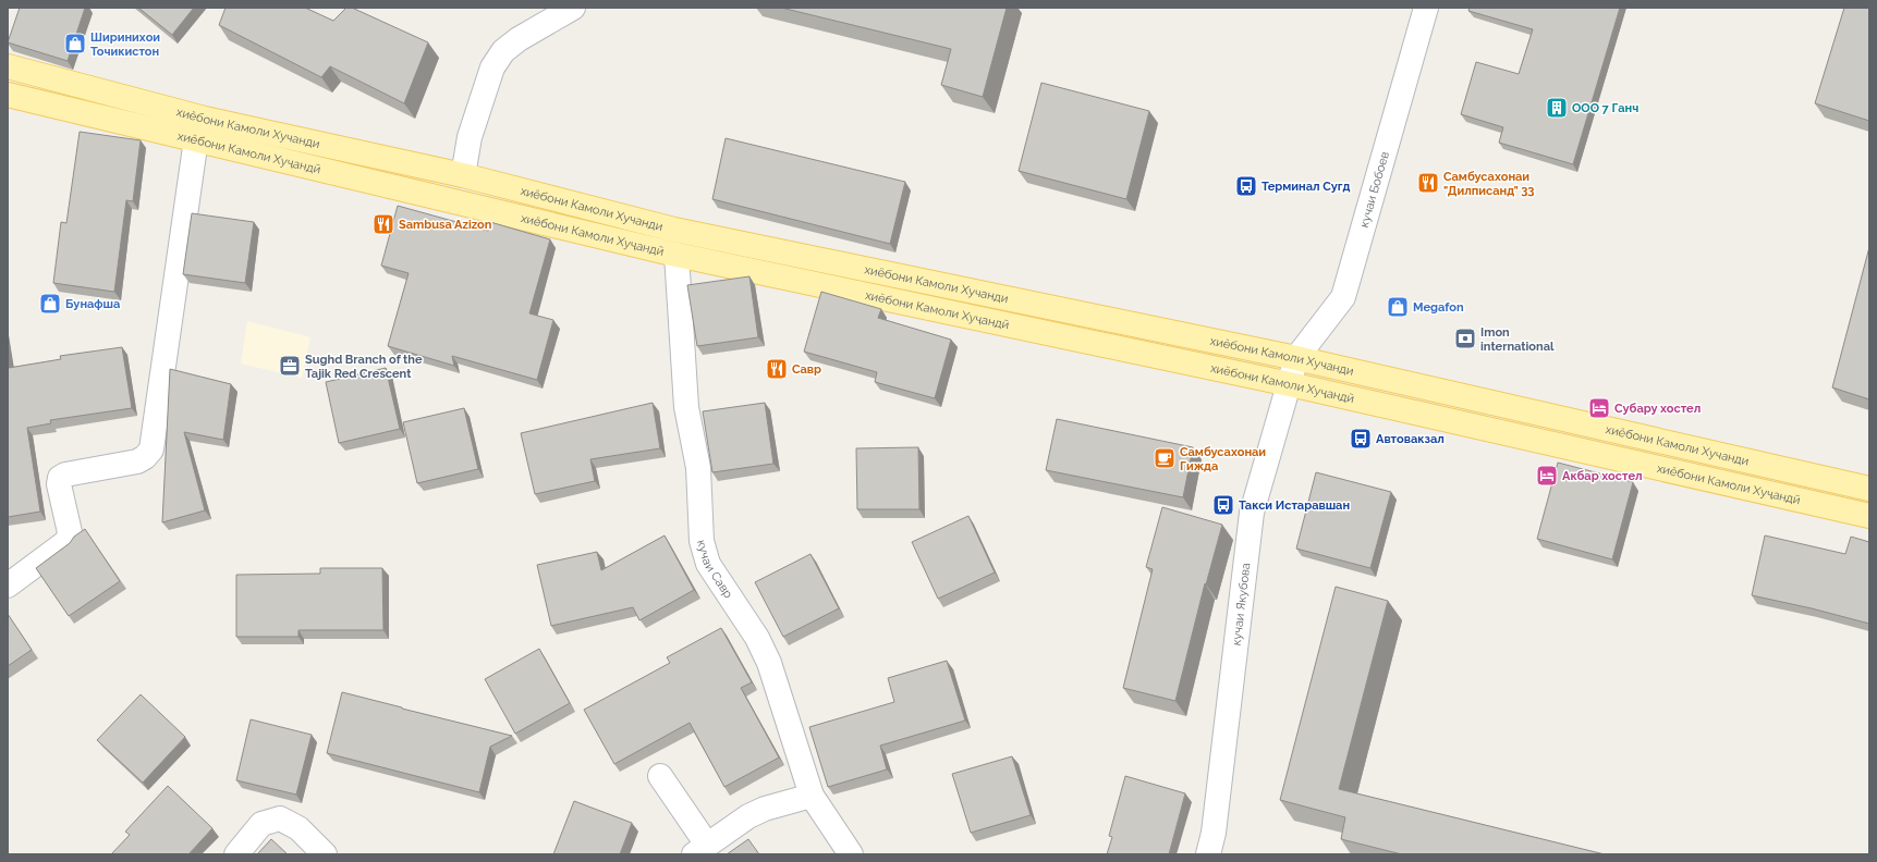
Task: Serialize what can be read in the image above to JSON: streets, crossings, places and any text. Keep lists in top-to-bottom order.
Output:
{
  "streets": {
    "main road": ["хиёбони Камоли Хучанди", "хиёбони Камоли Хуҷандӣ"],
    "street": ["кучаи Бобоев", "кучаи Савр", "кучаи Якубова"]
  },
  "crossings": [
    ["хиёбони Камоли Хучанди", "кучаи Бобоев"],
    ["хиёбони Камоли Хучанди", "кучаи Якубова"],
    ["хиёбони Камоли Хуҷандӣ", "кучаи Савр"],
    ["хиёбони Камоли Хуҷандӣ", "кучаи Якубова"],
    ["кучаи Бобоев", "кучаи Якубова"]
  ],
  "places": {
    "shop": ["Ширинихои Точикистон", "Бунафша", "Megafon"],
    "building": ["ООО 7 Ганч"],
    "restaurant": ["Самбусахонаи \"Дилписанд\" 33", "Sambusa Azizon", "Савр"],
    "bus stop": ["Терминал Сугд", "Автовакзал", "Такси Истаравшан"],
    "bank": ["Imon international"],
    "office": ["Sughd Branch of the Tajik Red Crescent"],
    "hotel": ["Субару хостел", "Акбар хостел"],
    "cafe": ["Самбусахонаи Гижда"]
  }
}
